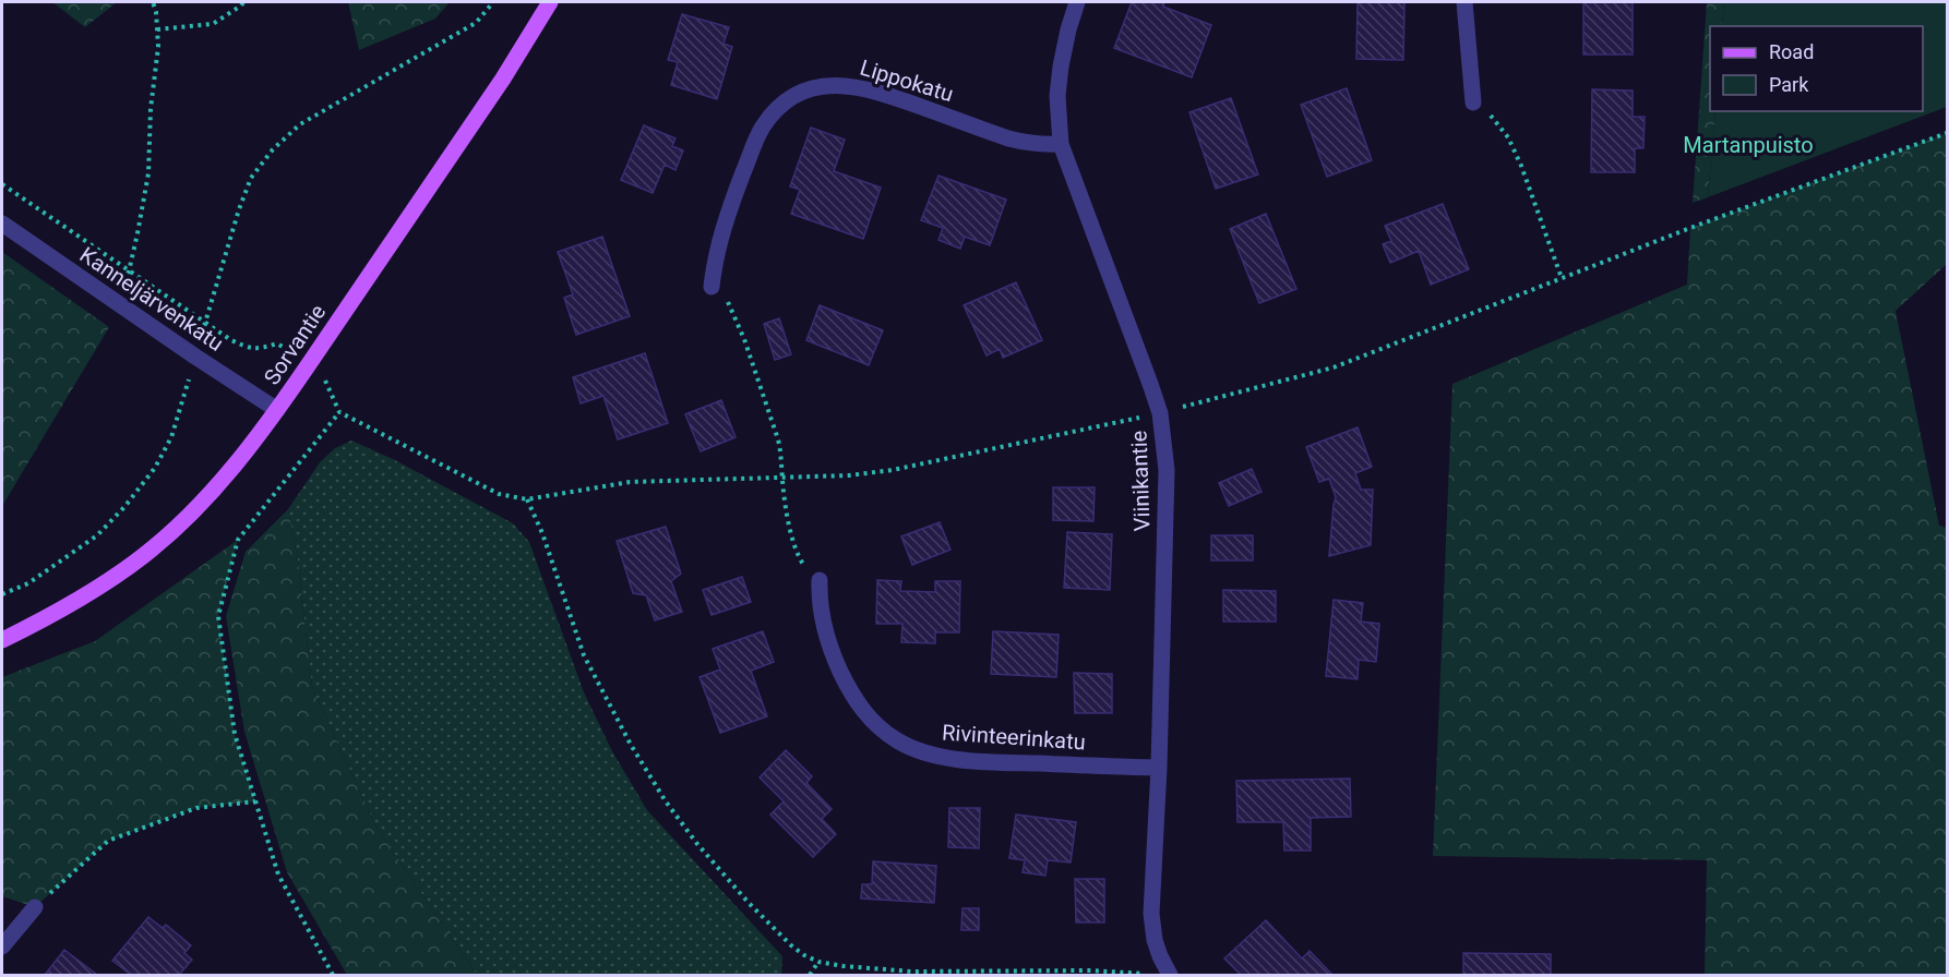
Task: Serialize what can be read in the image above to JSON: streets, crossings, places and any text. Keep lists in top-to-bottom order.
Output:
{
  "streets": {
    "main road": ["Sorvantie"],
    "street": [
      "Lippokatu",
      "Kanneljärvenkatu",
      "Viinikantie",
      "Rivinteerinkatu"
    ]
  },
  "crossings": [
    ["Lippokatu", "Viinikantie"],
    ["Kanneljärvenkatu", "Sorvantie"],
    ["Viinikantie", "Rivinteerinkatu"]
  ],
  "parks": ["Martanpuisto"],
  "legend": ["Road", "Park"]
}
